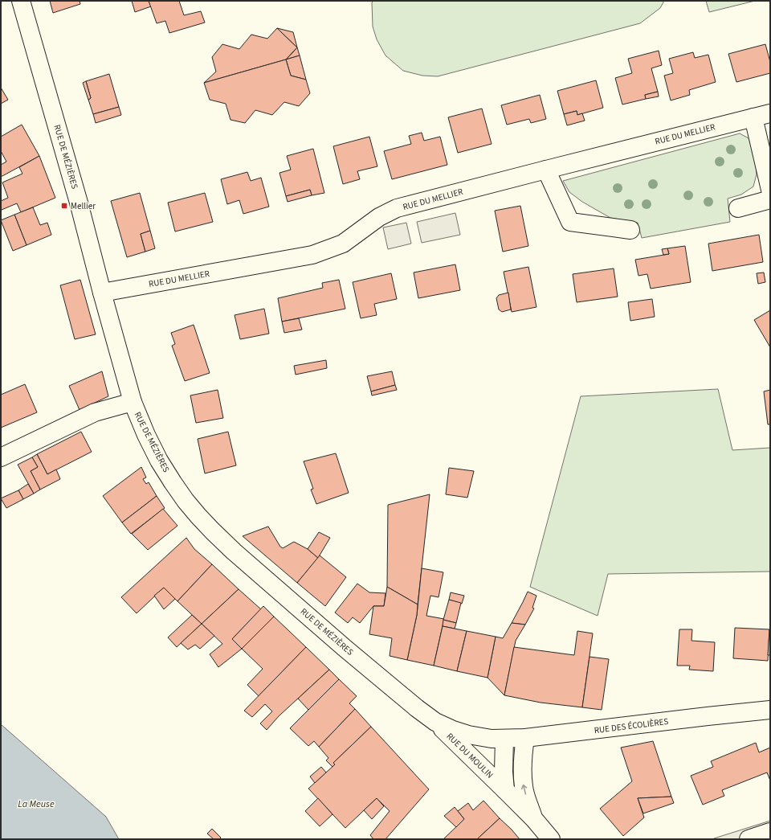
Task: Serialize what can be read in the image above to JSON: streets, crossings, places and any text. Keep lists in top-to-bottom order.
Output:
{
  "streets": {
    "street": [
      "RUE DU MELLIER",
      "RUE DE MÉZIÈRES",
      "RUE DES ÉCOLIÈRES",
      "RUE DU MOULIN"
    ]
  },
  "crossings": [
    ["RUE DU MELLIER", "RUE DE MÉZIÈRES"],
    ["RUE DE MÉZIÈRES", "RUE DES ÉCOLIÈRES"],
    ["RUE DE MÉZIÈRES", "RUE DU MOULIN"],
    ["RUE DES ÉCOLIÈRES", "RUE DU MOULIN"]
  ],
  "water": ["La Meuse"],
  "places": {
    "transit": ["Mellier"]
  }
}
